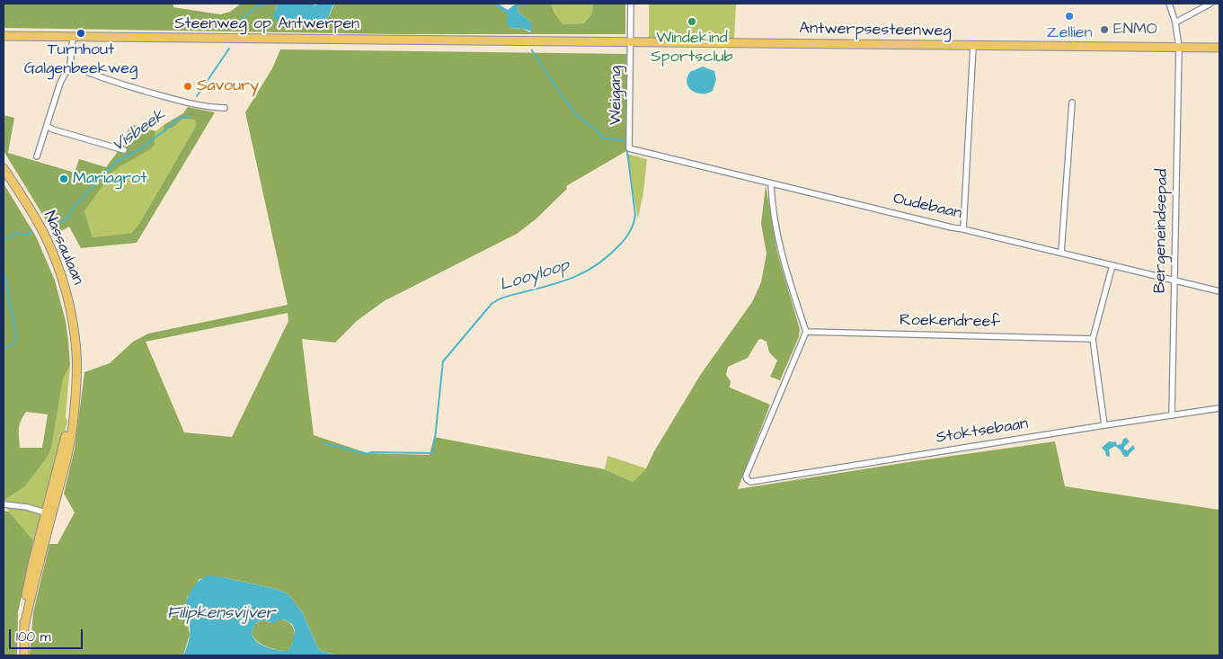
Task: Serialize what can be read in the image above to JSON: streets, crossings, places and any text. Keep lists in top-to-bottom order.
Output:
{
  "streets": {
    "main road": ["Steenweg op Antwerpen", "Antwerpsesteenweg", "Nassaulaan"],
    "street": [
      "Weigang",
      "Oudebaan",
      "Bergeneindsepad",
      "Roekendreef",
      "Stoktsebaan"
    ]
  },
  "crossings": [
    ["Steenweg op Antwerpen", "Antwerpsesteenweg"],
    ["Antwerpsesteenweg", "Weigang"],
    ["Antwerpsesteenweg", "Bergeneindsepad"],
    ["Weigang", "Oudebaan"],
    ["Oudebaan", "Bergeneindsepad"],
    ["Bergeneindsepad", "Stoktsebaan"],
    ["Roekendreef", "Stoktsebaan"]
  ],
  "water": ["Visbeek", "Looyloop", "Filipkensvijver"],
  "places": [
    "Zellien",
    "Windekind Sportsclub",
    "ENMO",
    "Turnhout Galgenbeekweg",
    "Savoury",
    "Mariagrot"
  ],
  "scale_bar": "100 m"
}
